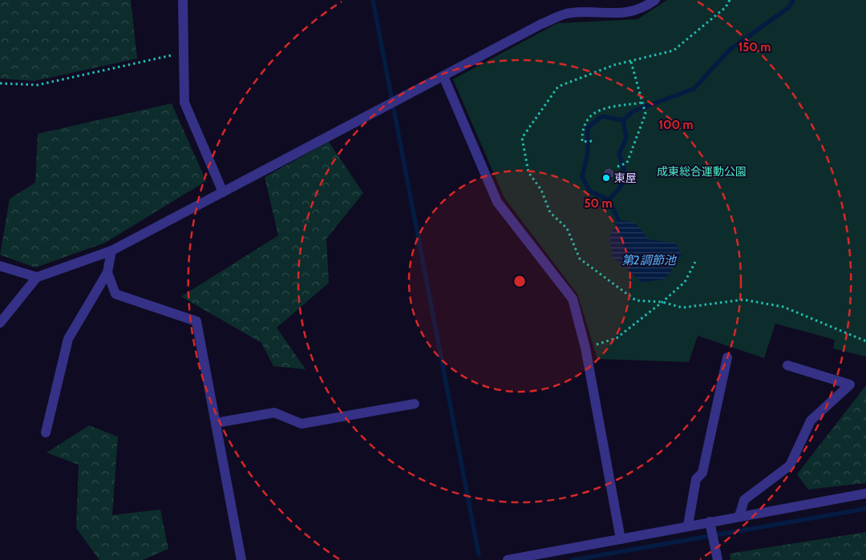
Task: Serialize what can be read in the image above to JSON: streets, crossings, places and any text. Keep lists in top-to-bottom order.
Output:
{
  "water": ["第2調節池"],
  "parks": ["成東総合運動公園"],
  "places": ["東屋"],
  "rings": ["150 m", "100 m", "50 m"]
}
